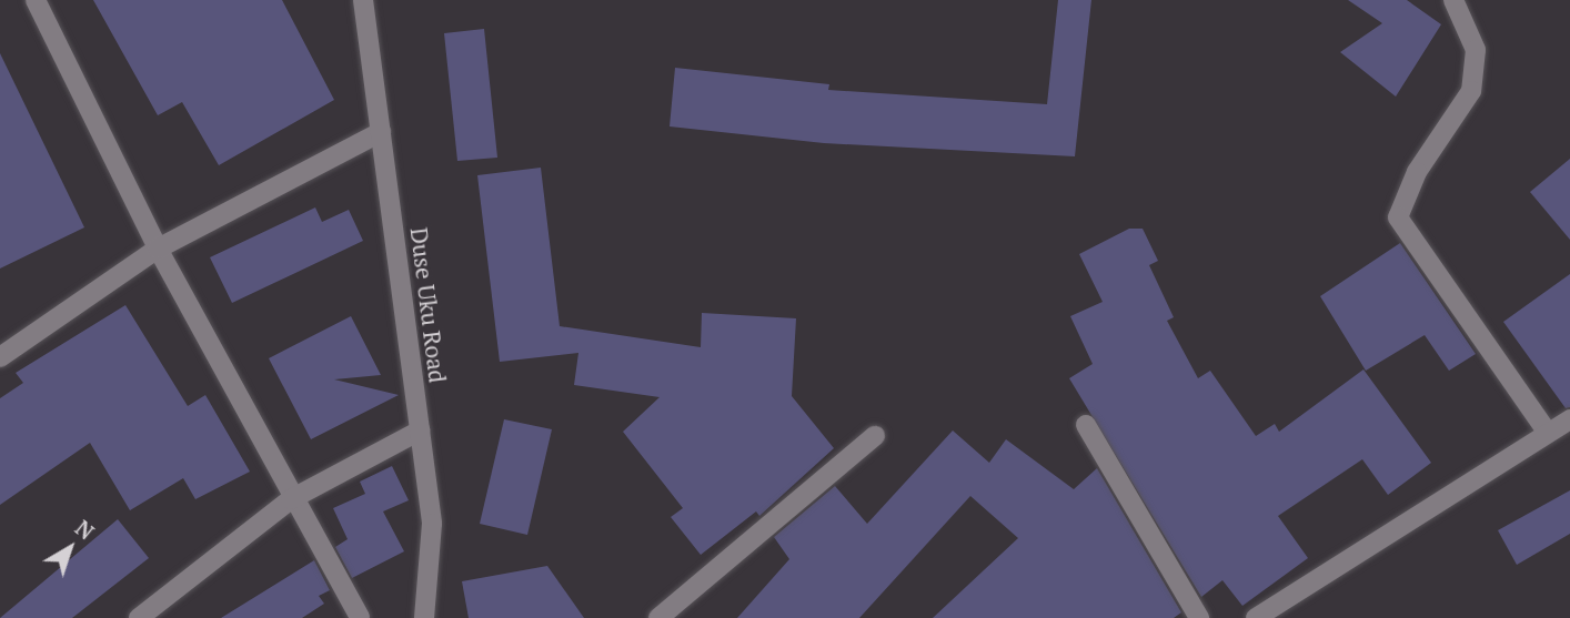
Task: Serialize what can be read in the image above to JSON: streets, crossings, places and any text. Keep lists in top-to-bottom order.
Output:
{
  "streets": {
    "street": ["Duse Uku Road"]
  },
  "north": "top right"
}
